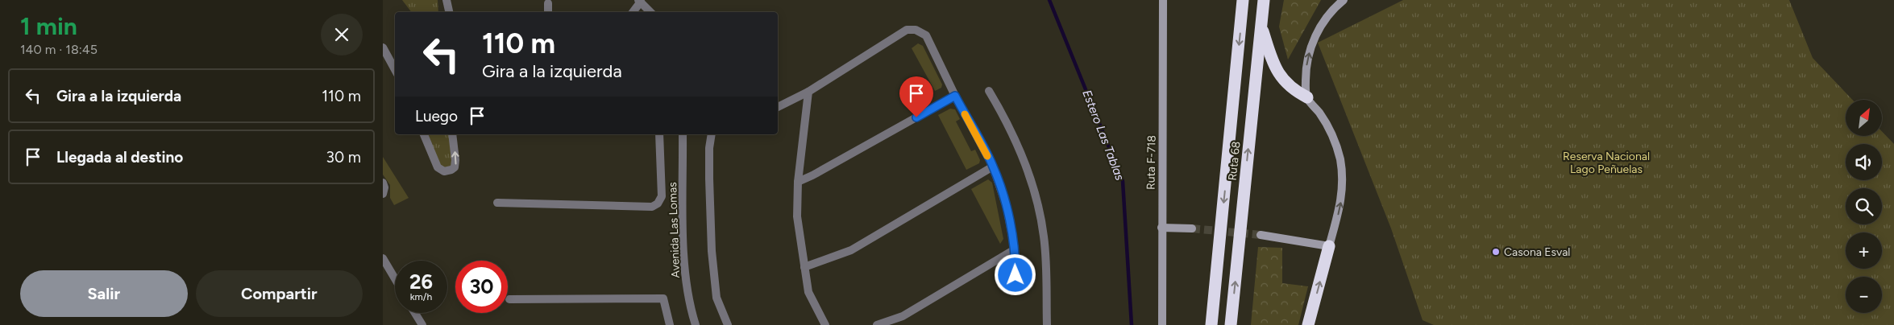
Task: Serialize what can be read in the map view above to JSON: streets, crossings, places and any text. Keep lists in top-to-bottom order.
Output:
{
  "streets": {
    "highway": ["Ruta 68"],
    "street": ["Ruta F-718", "Avenida Las Lomas"]
  },
  "water": ["Estero Las Tablas"],
  "parks": ["Reserva Nacional Lago Peñuelas"],
  "places": ["Casona Esval"],
  "north": "top right",
  "page": {
    "heading": ["1 min", "140 m · 18:45"],
    "turn": ["110 m", "Gira a la izquierda"],
    "list": [
      {
        "name": "Gira a la izquierda",
        "value": "110 m"
      },
      {
        "name": "Llegada al destino",
        "value": "30 m"
      }
    ],
    "then": "Luego",
    "map_buttons": ["+", "−"],
    "speed": "26 km/h",
    "limit": "30",
    "buttons": ["Salir", "Compartir"]
  }
}
